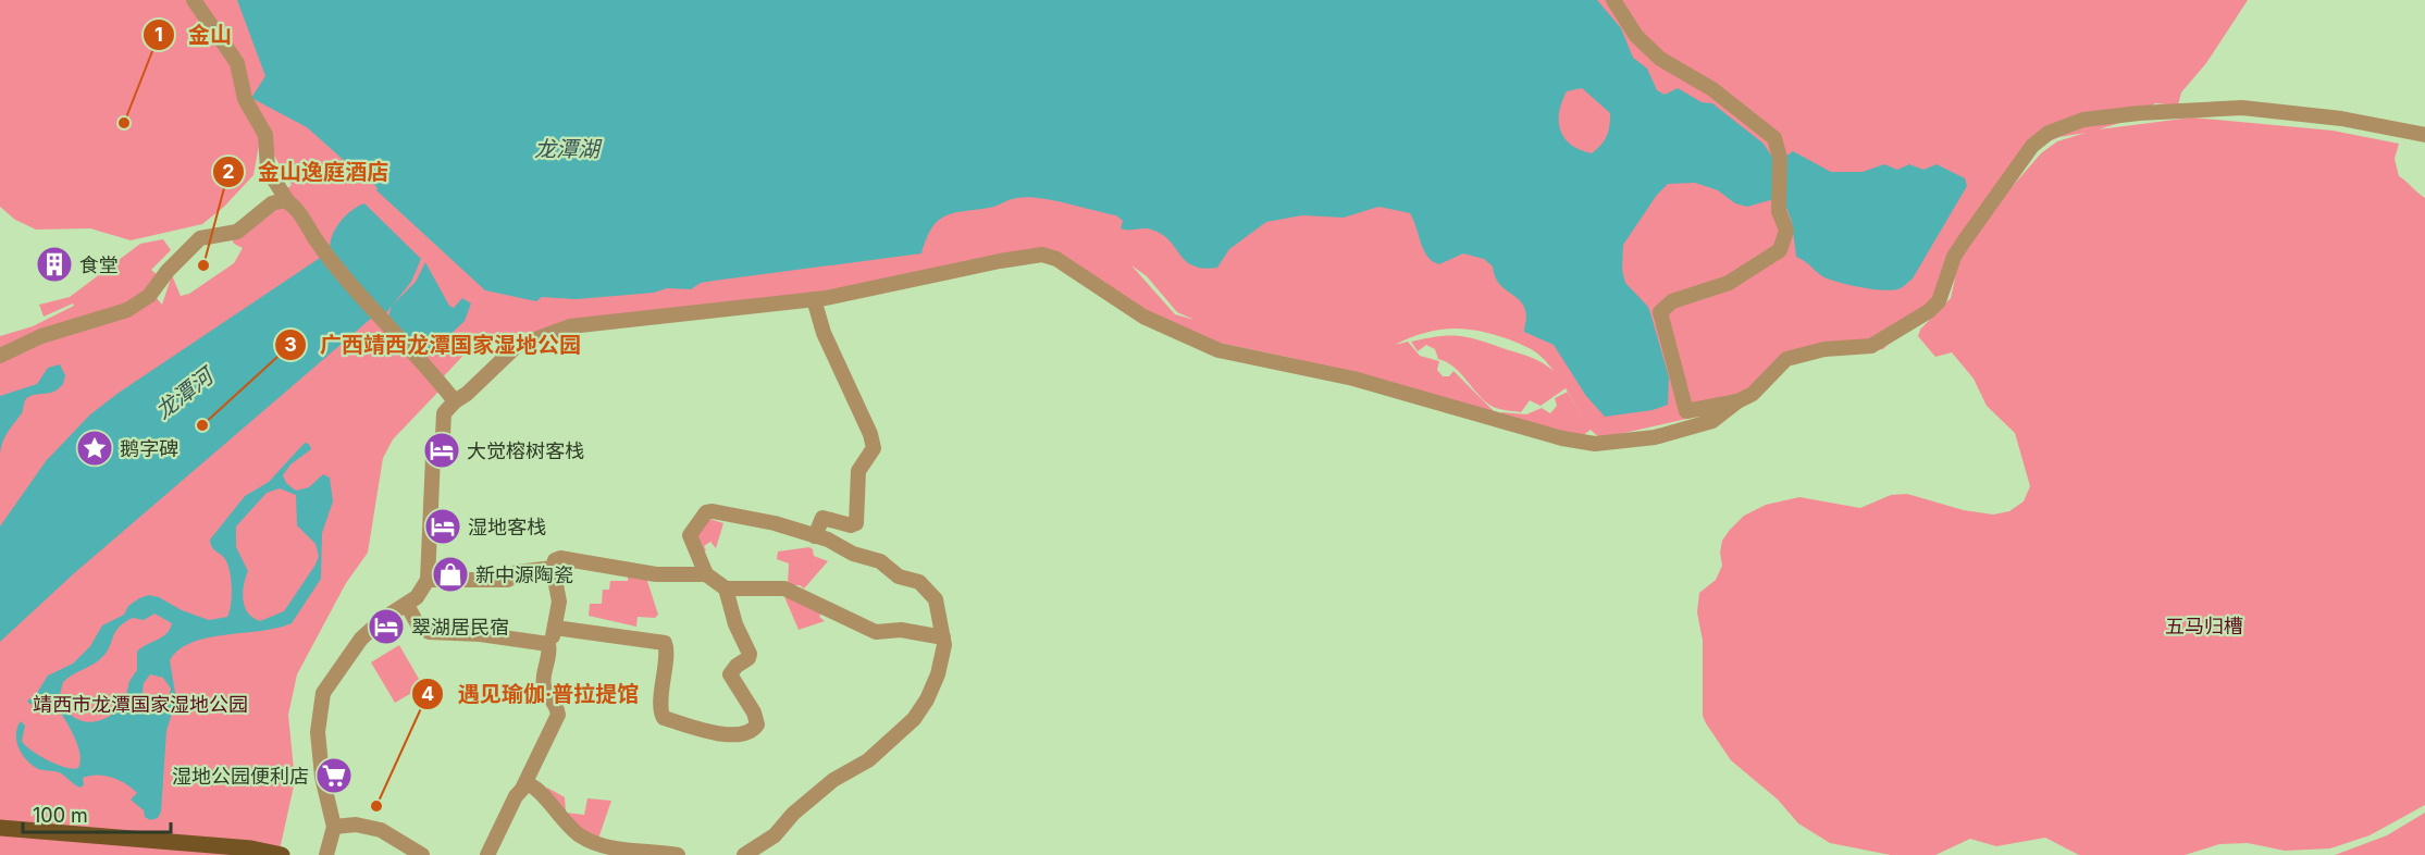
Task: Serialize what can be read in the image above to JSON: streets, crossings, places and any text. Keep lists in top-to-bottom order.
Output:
{
  "water": ["龙潭湖", "龙潭河"],
  "parks": ["五马归槽", "靖西市龙潭国家湿地公园"],
  "places": {
    "other": [
      "金山",
      "金山逸庭酒店",
      "广西靖西龙潭国家湿地公园",
      "遇见瑜伽·普拉提馆"
    ],
    "building": ["食堂"],
    "place": ["鹅字碑"],
    "hotel": ["大觉榕树客栈", "湿地客栈", "翠湖居民宿"],
    "shop": ["新中源陶瓷"],
    "supermarket": ["湿地公园便利店"]
  },
  "scale_bar": "100 m"
}
